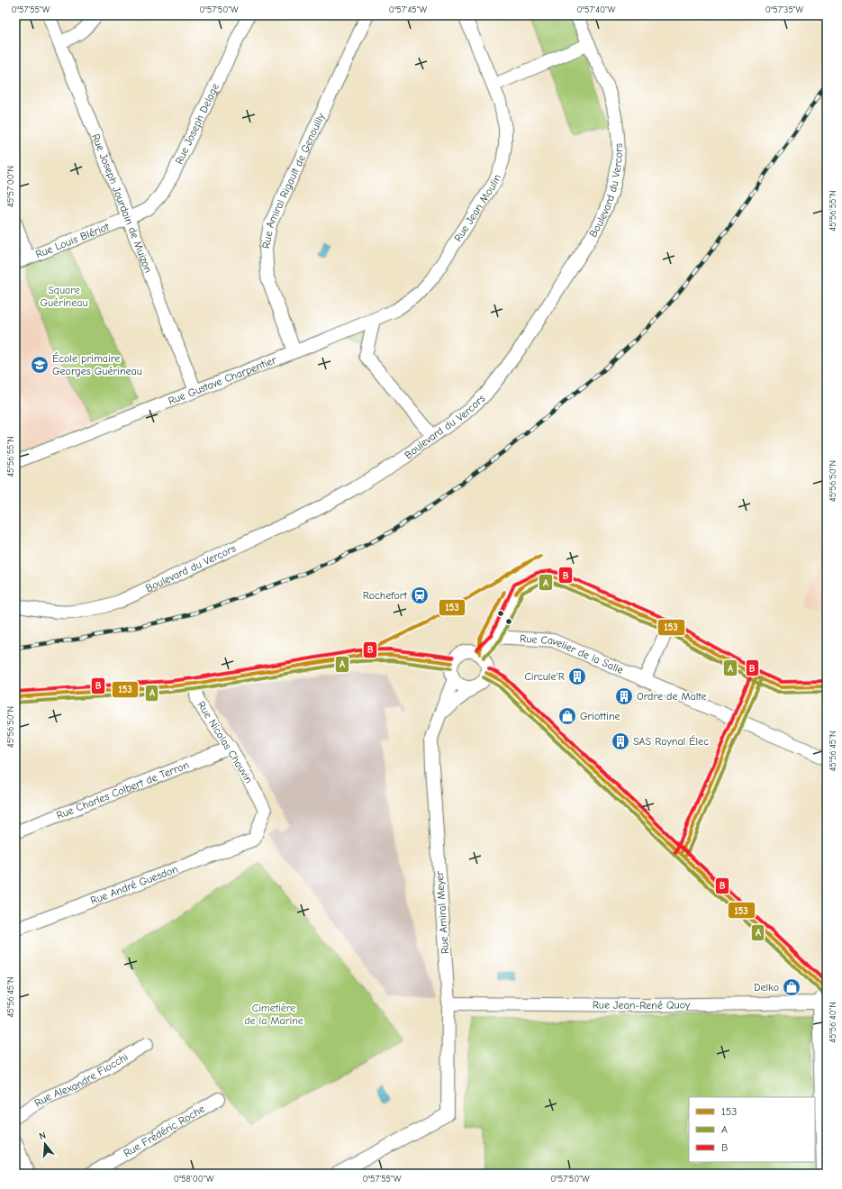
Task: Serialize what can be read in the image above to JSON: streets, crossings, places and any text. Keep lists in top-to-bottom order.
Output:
{
  "streets": {
    "street": [
      "Rue Joseph Delage",
      "Rue Amiral Rigault de Genouilly",
      "Boulevard du Vercors",
      "Rue Joseph Jourdain de Muizon",
      "Rue Jean Moulin",
      "Rue Louis Blériot",
      "Rue Gustave Charpentier",
      "Rue Cavelier de la Salle",
      "Rue Nicolas Chauvin",
      "Rue Charles Colbert de Terron",
      "Rue André Guesdon",
      "Rue Amiral Meyer",
      "Rue Jean-René Quoy",
      "Rue Alexandre Fiocchi",
      "Rue Frédéric Roche"
    ]
  },
  "crossings": [
    ["Rue Joseph Delage", "Rue Joseph Jourdain de Muizon"],
    ["Rue Joseph Delage", "Rue Louis Blériot"],
    ["Rue Amiral Rigault de Genouilly", "Rue Gustave Charpentier"],
    ["Rue Joseph Jourdain de Muizon", "Rue Louis Blériot"],
    ["Rue Joseph Jourdain de Muizon", "Rue Gustave Charpentier"],
    ["Rue Jean Moulin", "Rue Gustave Charpentier"],
    ["Rue Nicolas Chauvin", "Rue Charles Colbert de Terron"],
    ["Rue Nicolas Chauvin", "Rue André Guesdon"],
    ["Rue Amiral Meyer", "Rue Jean-René Quoy"]
  ],
  "parks": ["Square Guérineau", "Cimetière de la Marine"],
  "places": {
    "school or university": ["École primaire Georges Guérineau"],
    "station": ["Rochefort"],
    "building": ["Circule'R", "Ordre de Malte", "SAS Raynal Élec"],
    "shop": ["Griottine", "Delko"]
  },
  "lines": ["transit line 153", "transit line B", "transit line A"],
  "legend": ["153", "A", "B"],
  "north": "top",
  "coordinates": [
    "0°57'55\"W",
    "0°57'50\"W",
    "0°57'45\"W",
    "0°57'40\"W",
    "0°57'35\"W",
    "45°57'00\"N",
    "45°56'55\"N",
    "45°56'50\"N",
    "45°56'45\"N",
    "45°56'40\"N",
    "0°58'00\"W"
  ]
}
